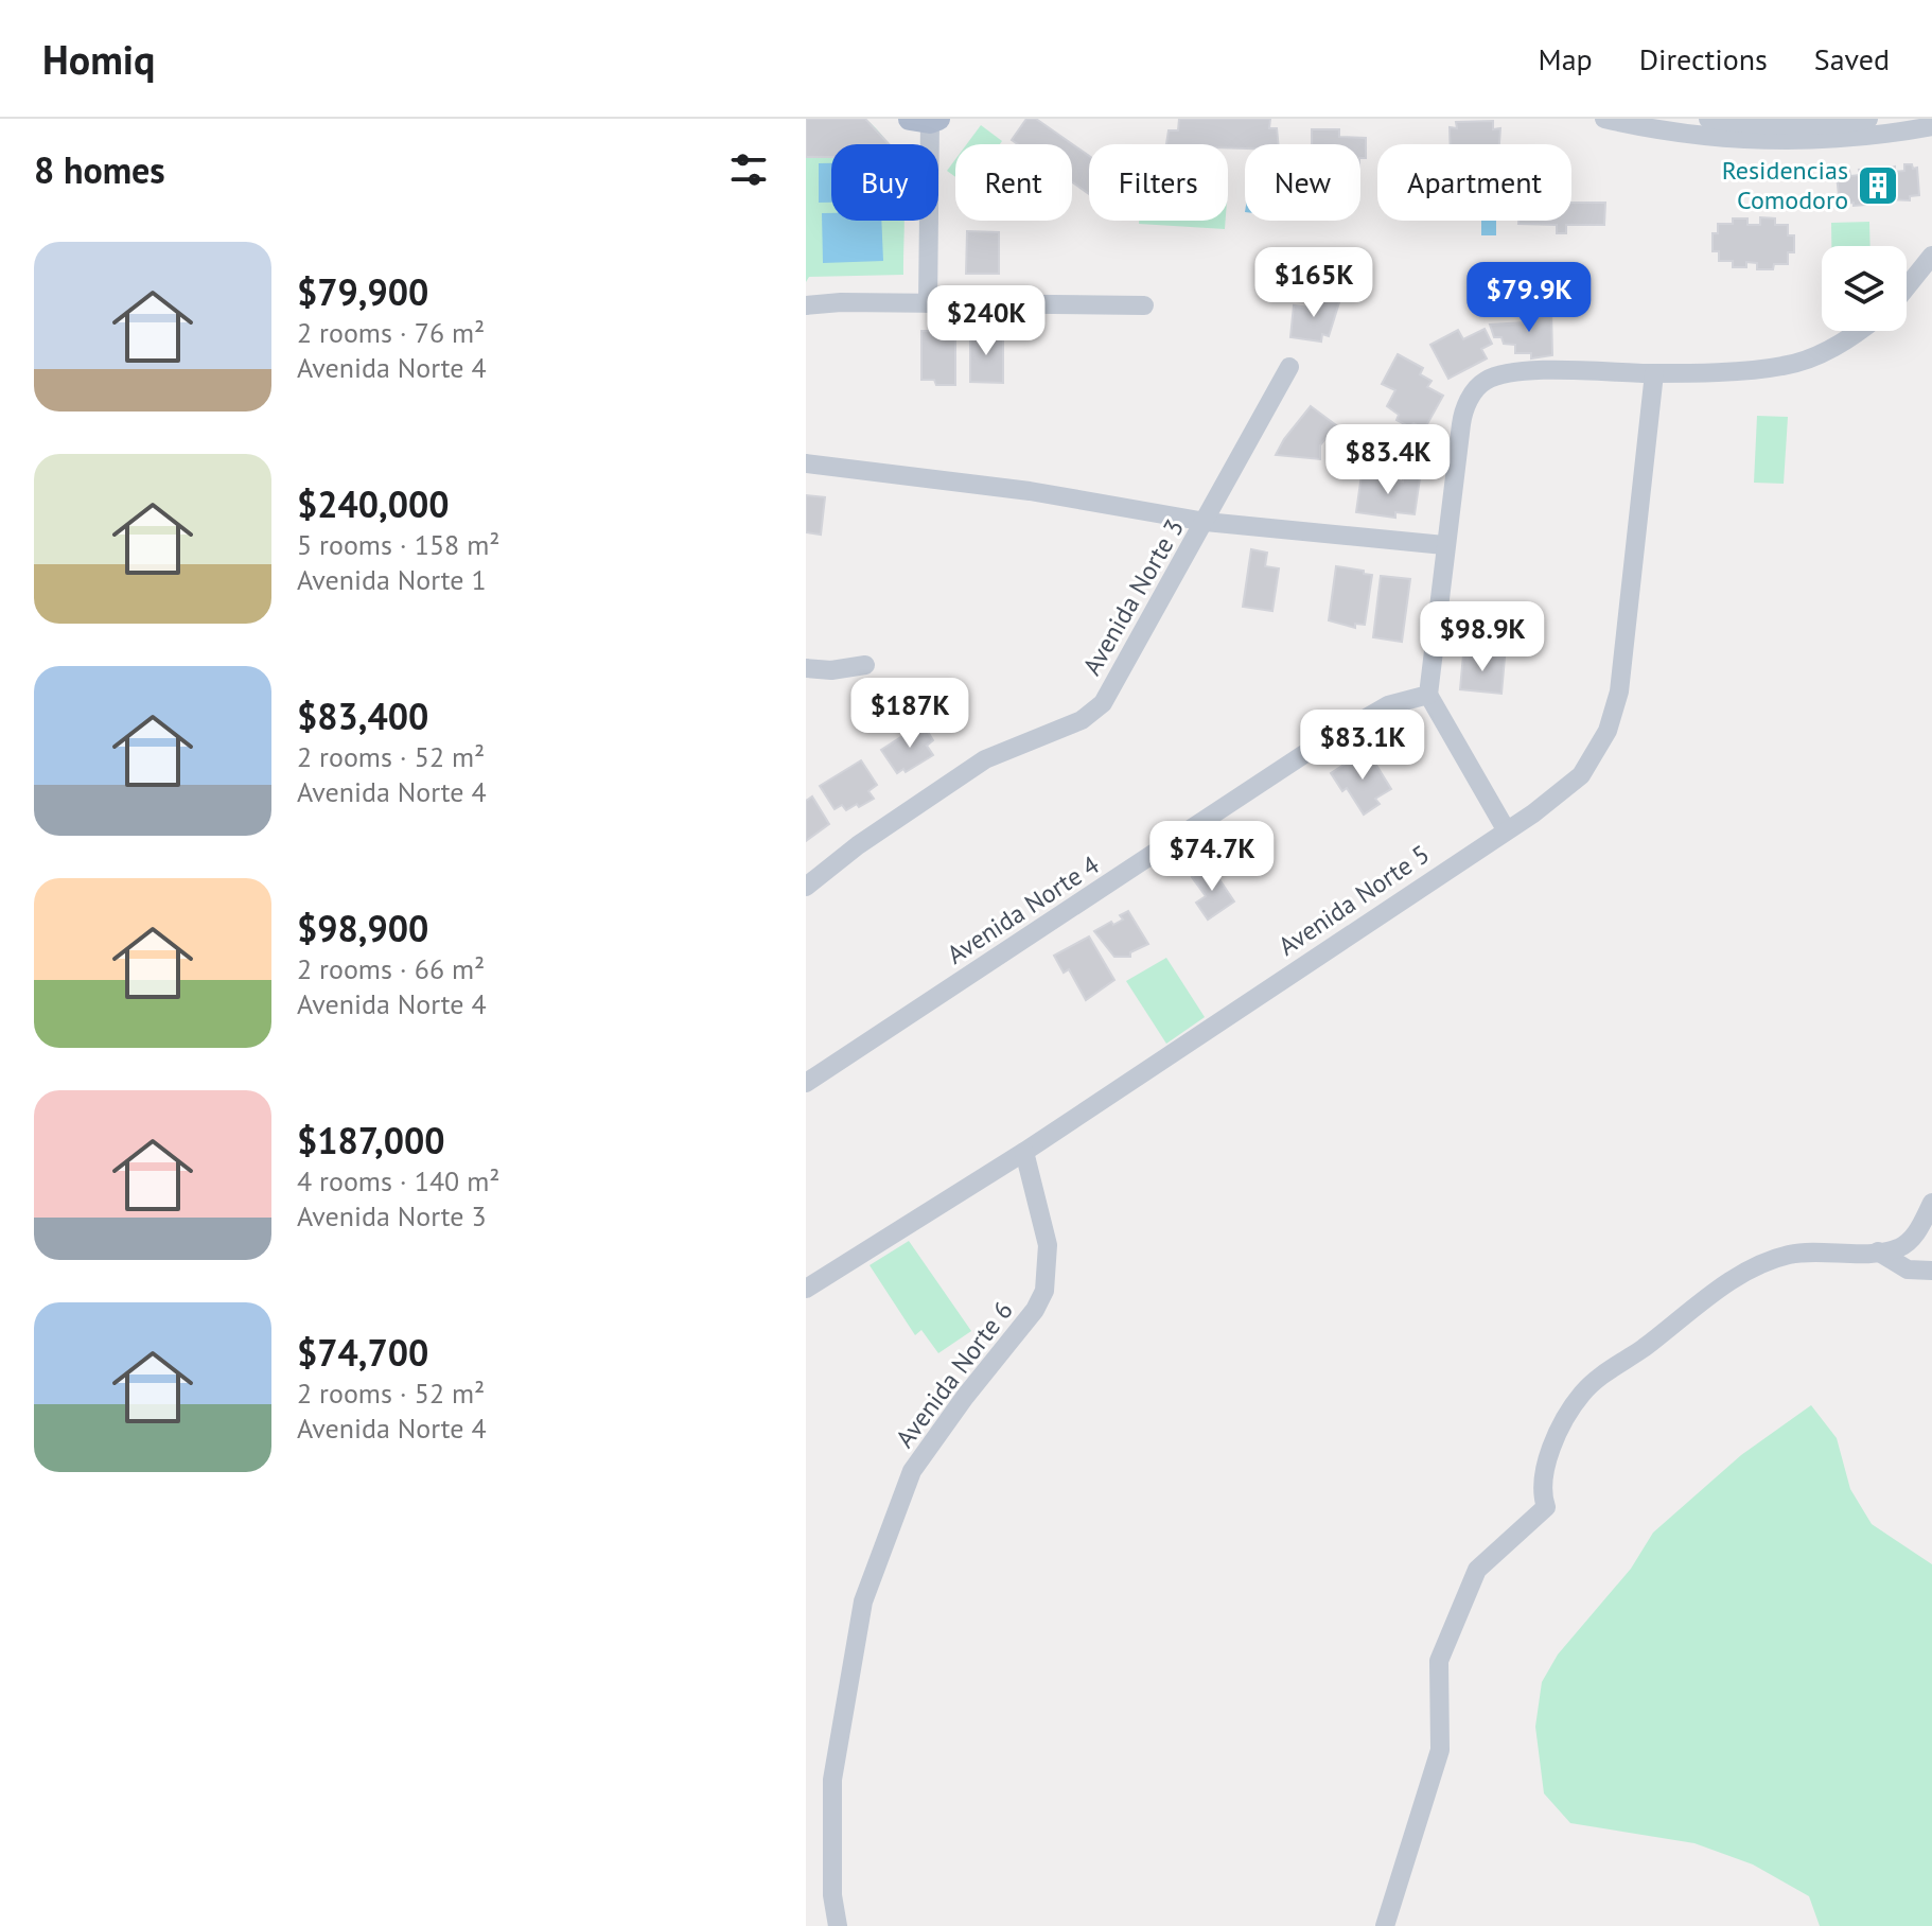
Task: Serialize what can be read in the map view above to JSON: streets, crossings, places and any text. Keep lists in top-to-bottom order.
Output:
{
  "streets": {
    "street": [
      "Avenida Norte 3",
      "Avenida Norte 5",
      "Avenida Norte 4",
      "Avenida Norte 6"
    ]
  },
  "crossings": [
    ["Avenida Norte 5", "Avenida Norte 6"]
  ],
  "places": {
    "building": ["Residencias Comodoro"]
  },
  "page": {
    "header": "Homiq",
    "nav": ["Map", "Directions", "Saved"],
    "heading": "8 homes",
    "chip": [
      "Buy",
      "Rent",
      "Filters",
      "New",
      "Apartment"
    ],
    "list": [
      {
        "name": "$79,900",
        "note": "2 rooms · 76 m² · Avenida Norte 4"
      },
      {
        "name": "$240,000",
        "note": "5 rooms · 158 m² · Avenida Norte 1"
      },
      {
        "name": "$83,400",
        "note": "2 rooms · 52 m² · Avenida Norte 4"
      },
      {
        "name": "$98,900",
        "note": "2 rooms · 66 m² · Avenida Norte 4"
      },
      {
        "name": "$187,000",
        "note": "4 rooms · 140 m² · Avenida Norte 3"
      },
      {
        "name": "$74,700",
        "note": "2 rooms · 52 m² · Avenida Norte 4"
      }
    ],
    "price": [
      "$165K",
      "$79.9K",
      "$240K",
      "$83.4K",
      "$98.9K",
      "$187K",
      "$83.1K",
      "$74.7K"
    ]
  }
}
